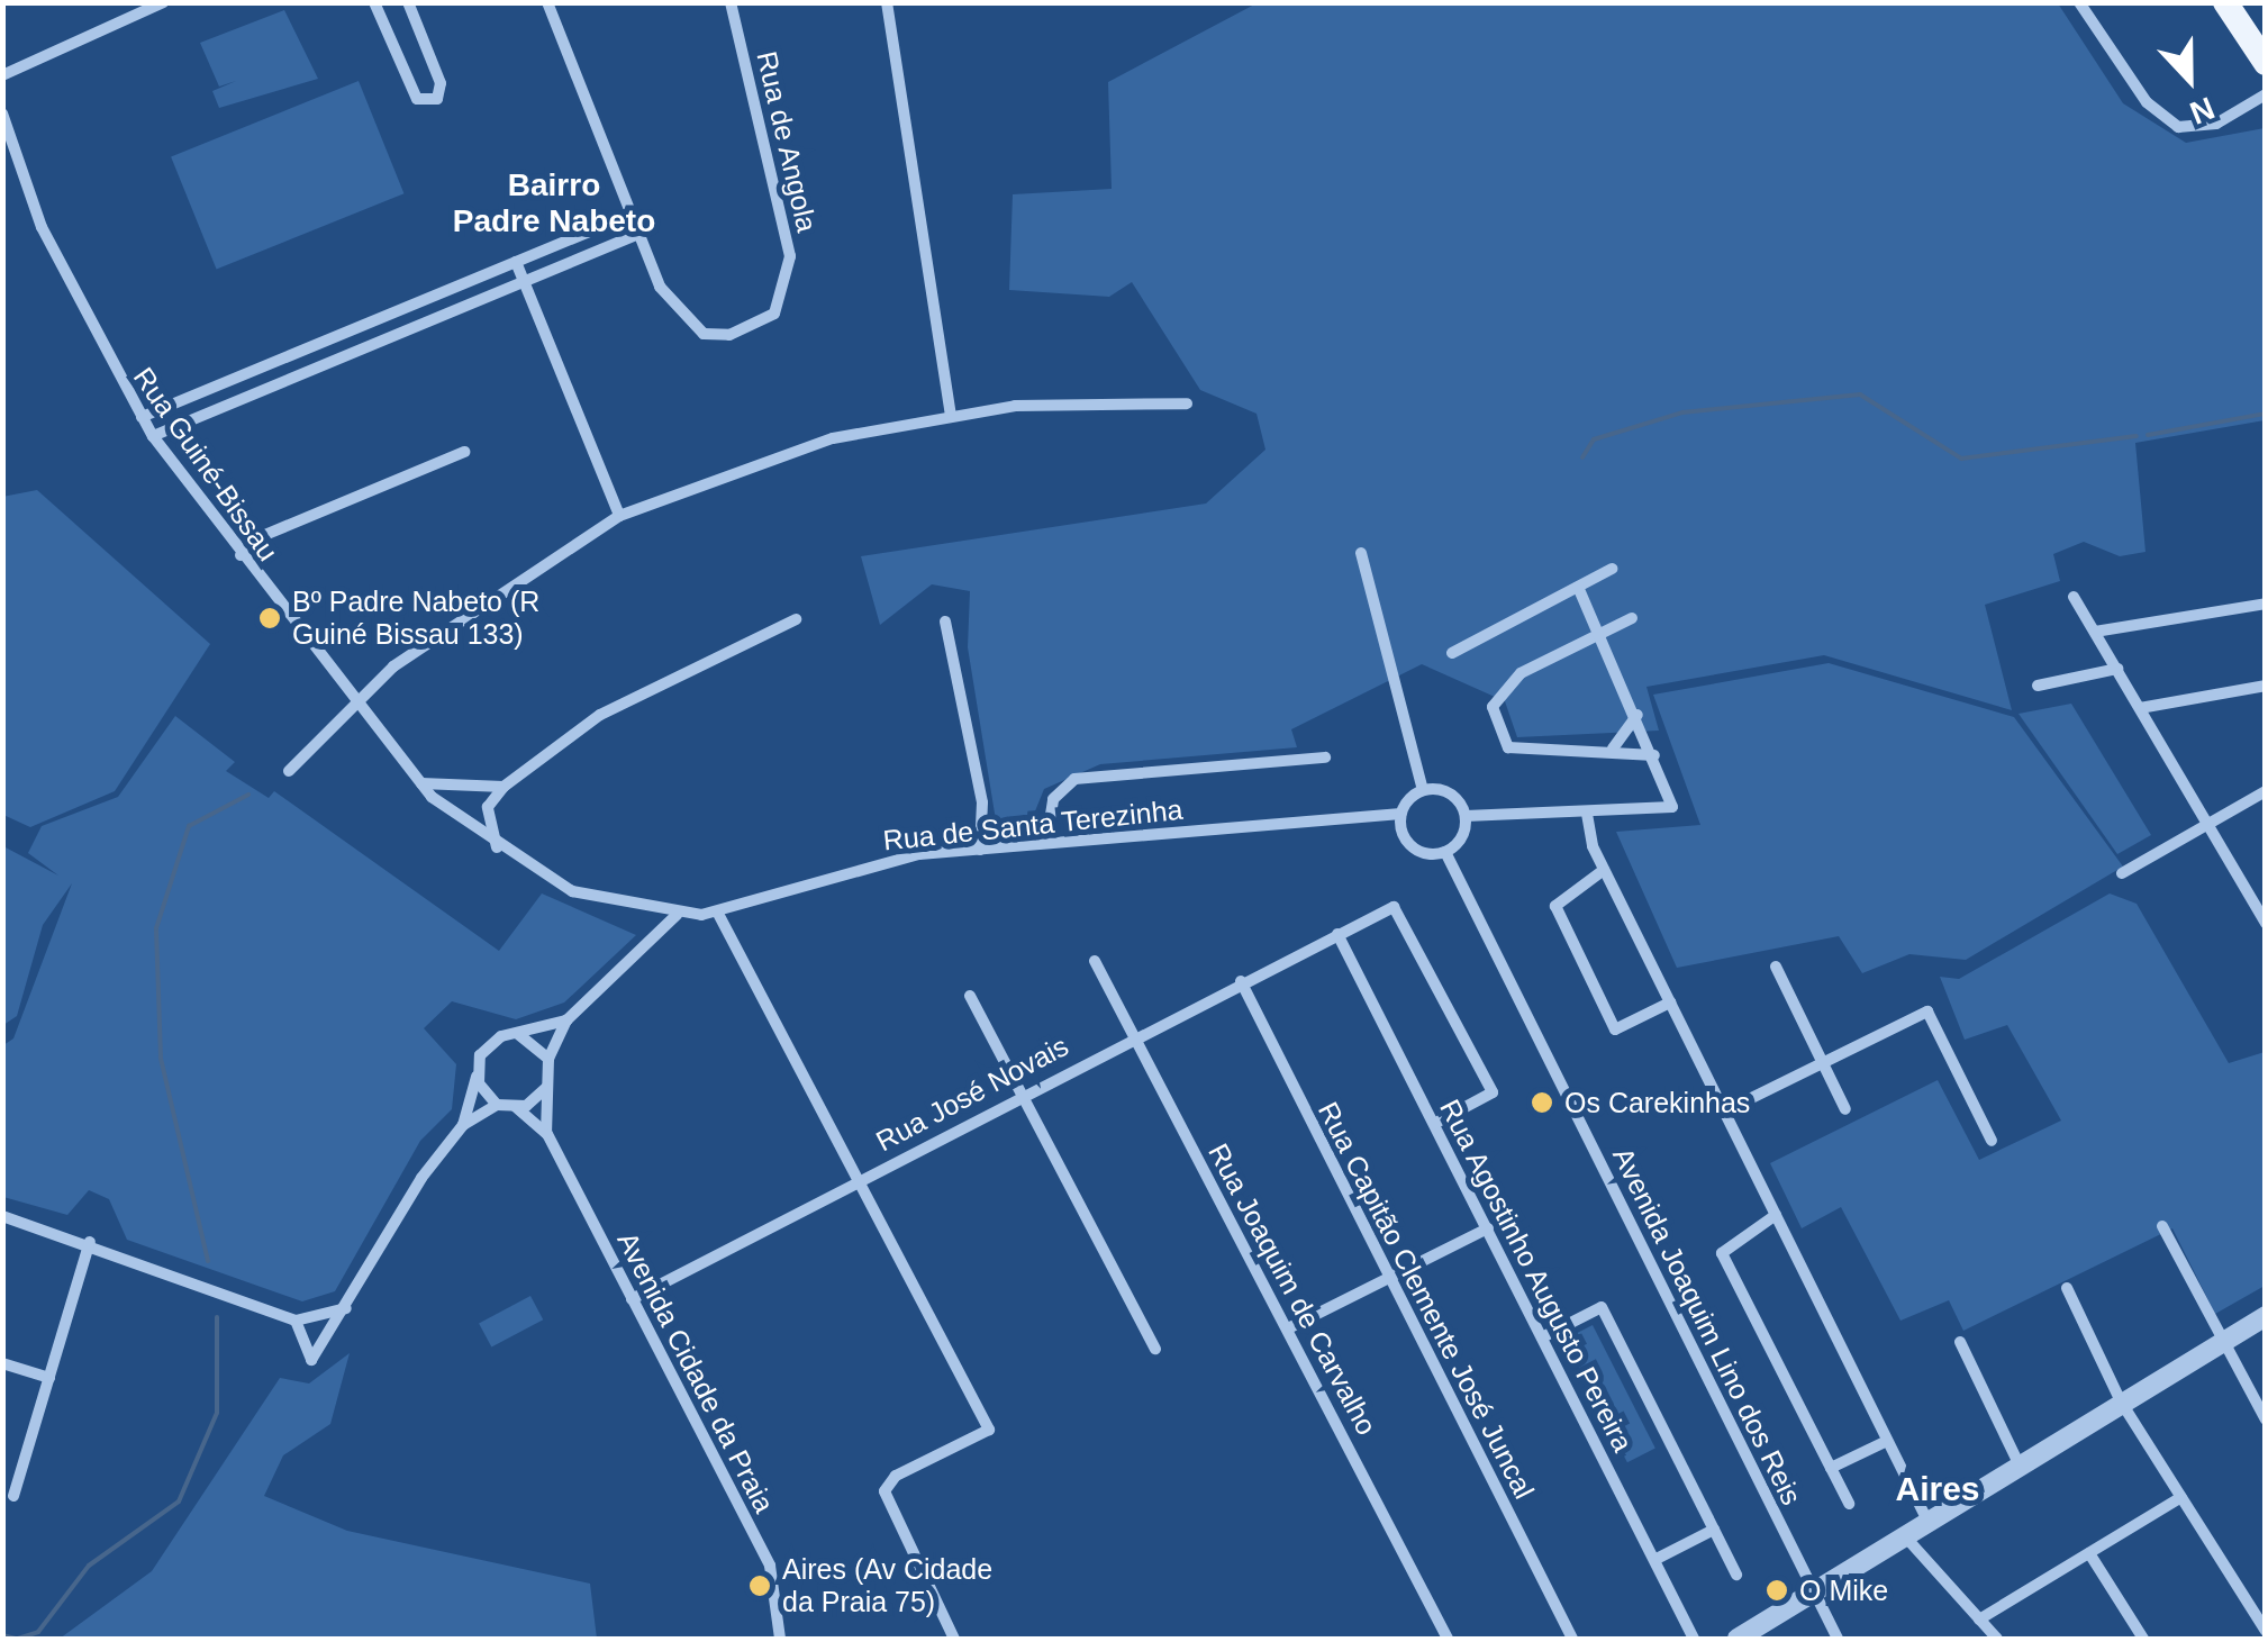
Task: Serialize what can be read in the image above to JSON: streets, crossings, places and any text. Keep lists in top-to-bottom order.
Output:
{
  "streets": {
    "street": [
      "Rua de Angola",
      "Rua Guiné-Bissau",
      "Rua de Santa Terezinha",
      "Rua José Novais",
      "Rua Agostinho Augusto Pereira",
      "Rua Joaquim de Carvalho",
      "Rua Capitão Clemente José Juncal",
      "Avenida Joaquim Lino dos Reis",
      "Avenida Cidade da Praia"
    ]
  },
  "crossings": [
    ["Rua Guiné-Bissau", "Rua de Santa Terezinha"],
    ["Rua de Santa Terezinha", "Avenida Joaquim Lino dos Reis"],
    ["Rua José Novais", "Rua Agostinho Augusto Pereira"],
    ["Rua José Novais", "Rua Joaquim de Carvalho"],
    ["Rua José Novais", "Rua Capitão Clemente José Juncal"],
    ["Rua José Novais", "Avenida Cidade da Praia"]
  ],
  "districts": ["Bairro Padre Nabeto", "Aires"],
  "places": [
    "Bº Padre Nabeto (R Guiné Bissau 133)",
    "Os Carekinhas",
    "Aires (Av Cidade da Praia 75)",
    "O Mike"
  ],
  "north": "bottom"
}
